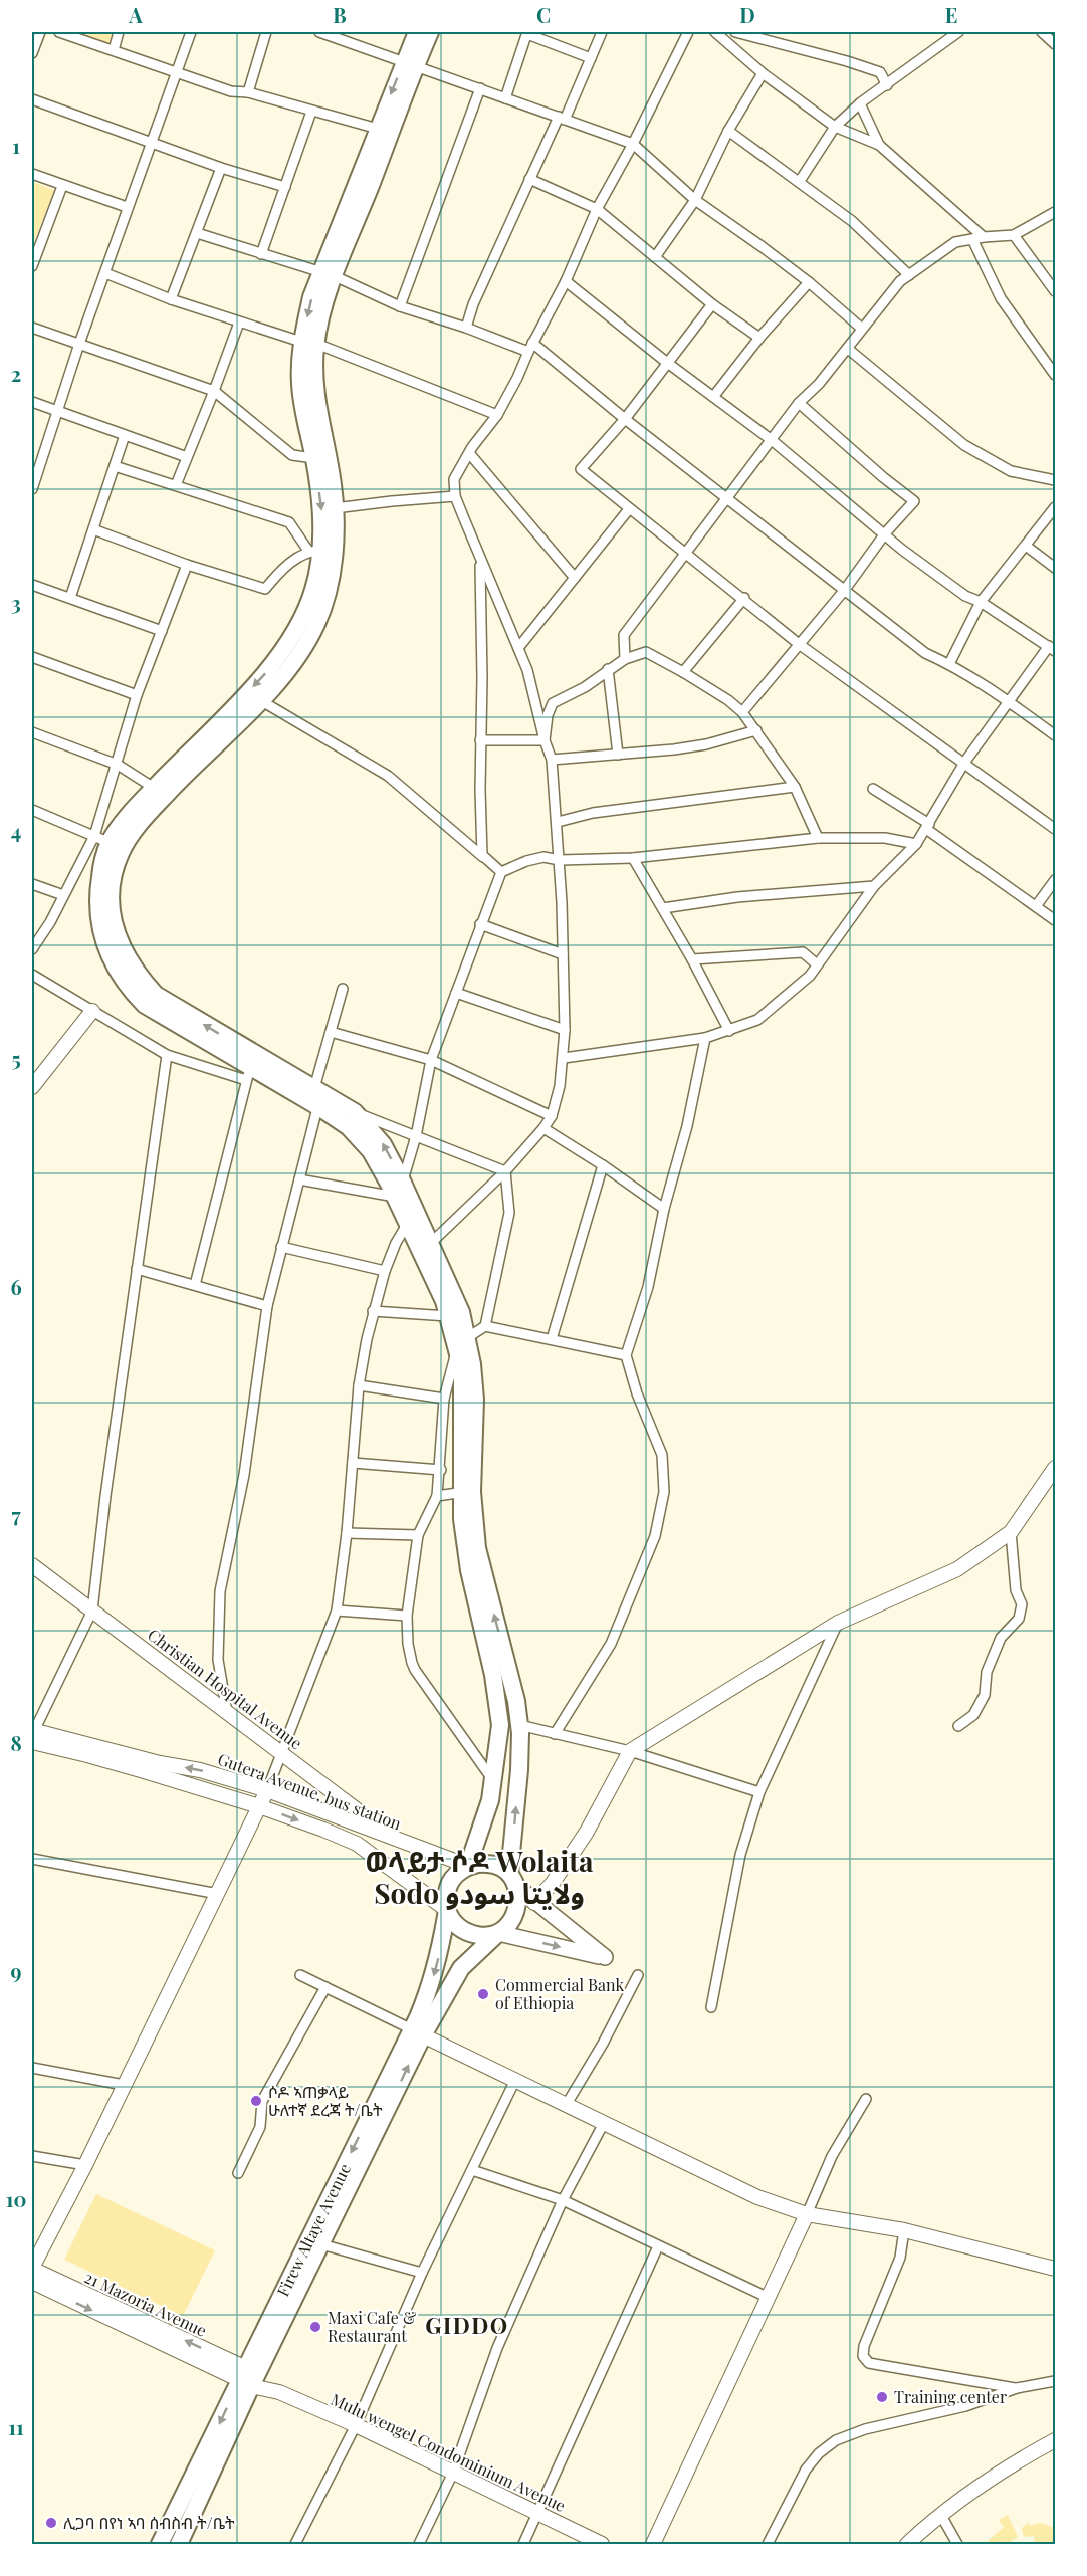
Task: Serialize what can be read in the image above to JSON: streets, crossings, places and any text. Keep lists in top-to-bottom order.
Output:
{
  "streets": {
    "highway": ["Firew Altaye Avenue"],
    "main road": [
      "Christian Hospital Avenue",
      "Gutera Avenue, bus station",
      "21 Mazoria Avenue",
      "Mulu wengel Condominium Avenue"
    ]
  },
  "crossings": [
    ["Christian Hospital Avenue", "Gutera Avenue, bus station"],
    ["Gutera Avenue, bus station", "Firew Altaye Avenue"],
    ["Firew Altaye Avenue", "21 Mazoria Avenue"],
    ["21 Mazoria Avenue", "Mulu wengel Condominium Avenue"]
  ],
  "districts": ["ወላይታ ሶዶ Wolaita Sodo ولايتا سودو", "GIDDO"],
  "places": [
    "Commercial Bank of Ethiopia",
    "ሶዶ ኣጠቃላይ ሁለተኛ ደረጃ ት/ቤት",
    "Maxi Cafe & Restaurant",
    "Training center",
    "ሊጋባ በየነ ኣባ ሰብስብ ት/ቤት"
  ],
  "grid": {
    "columns": [
      "A",
      "B",
      "C",
      "D",
      "E"
    ],
    "rows": [
      "1",
      "2",
      "3",
      "4",
      "5",
      "6",
      "7",
      "8",
      "9",
      "10",
      "11"
    ]
  }
}
